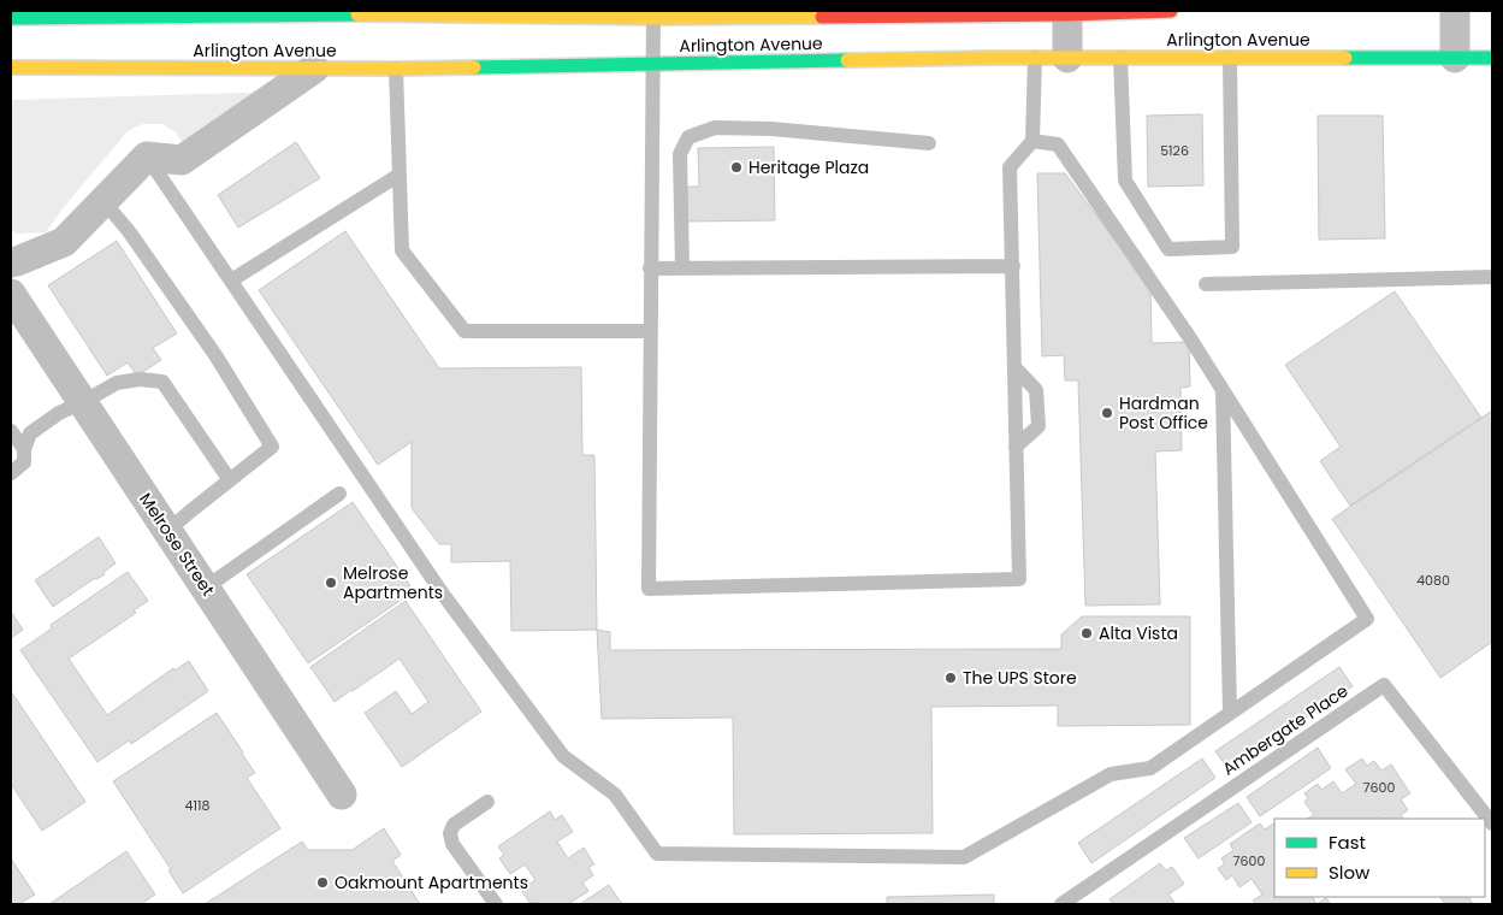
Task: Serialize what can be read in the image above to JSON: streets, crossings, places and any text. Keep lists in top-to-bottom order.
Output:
{
  "streets": {
    "main road": ["Arlington Avenue"],
    "street": ["Melrose Street"],
    "lane": ["Ambergate Place"]
  },
  "places": [
    "Heritage Plaza",
    "Hardman Post Office",
    "Melrose Apartments",
    "Alta Vista",
    "The UPS Store",
    "Oakmount Apartments"
  ],
  "house_numbers": [
    "5126",
    "4080",
    "7600",
    "4118",
    "7600"
  ],
  "legend": ["Fast", "Slow"]
}
